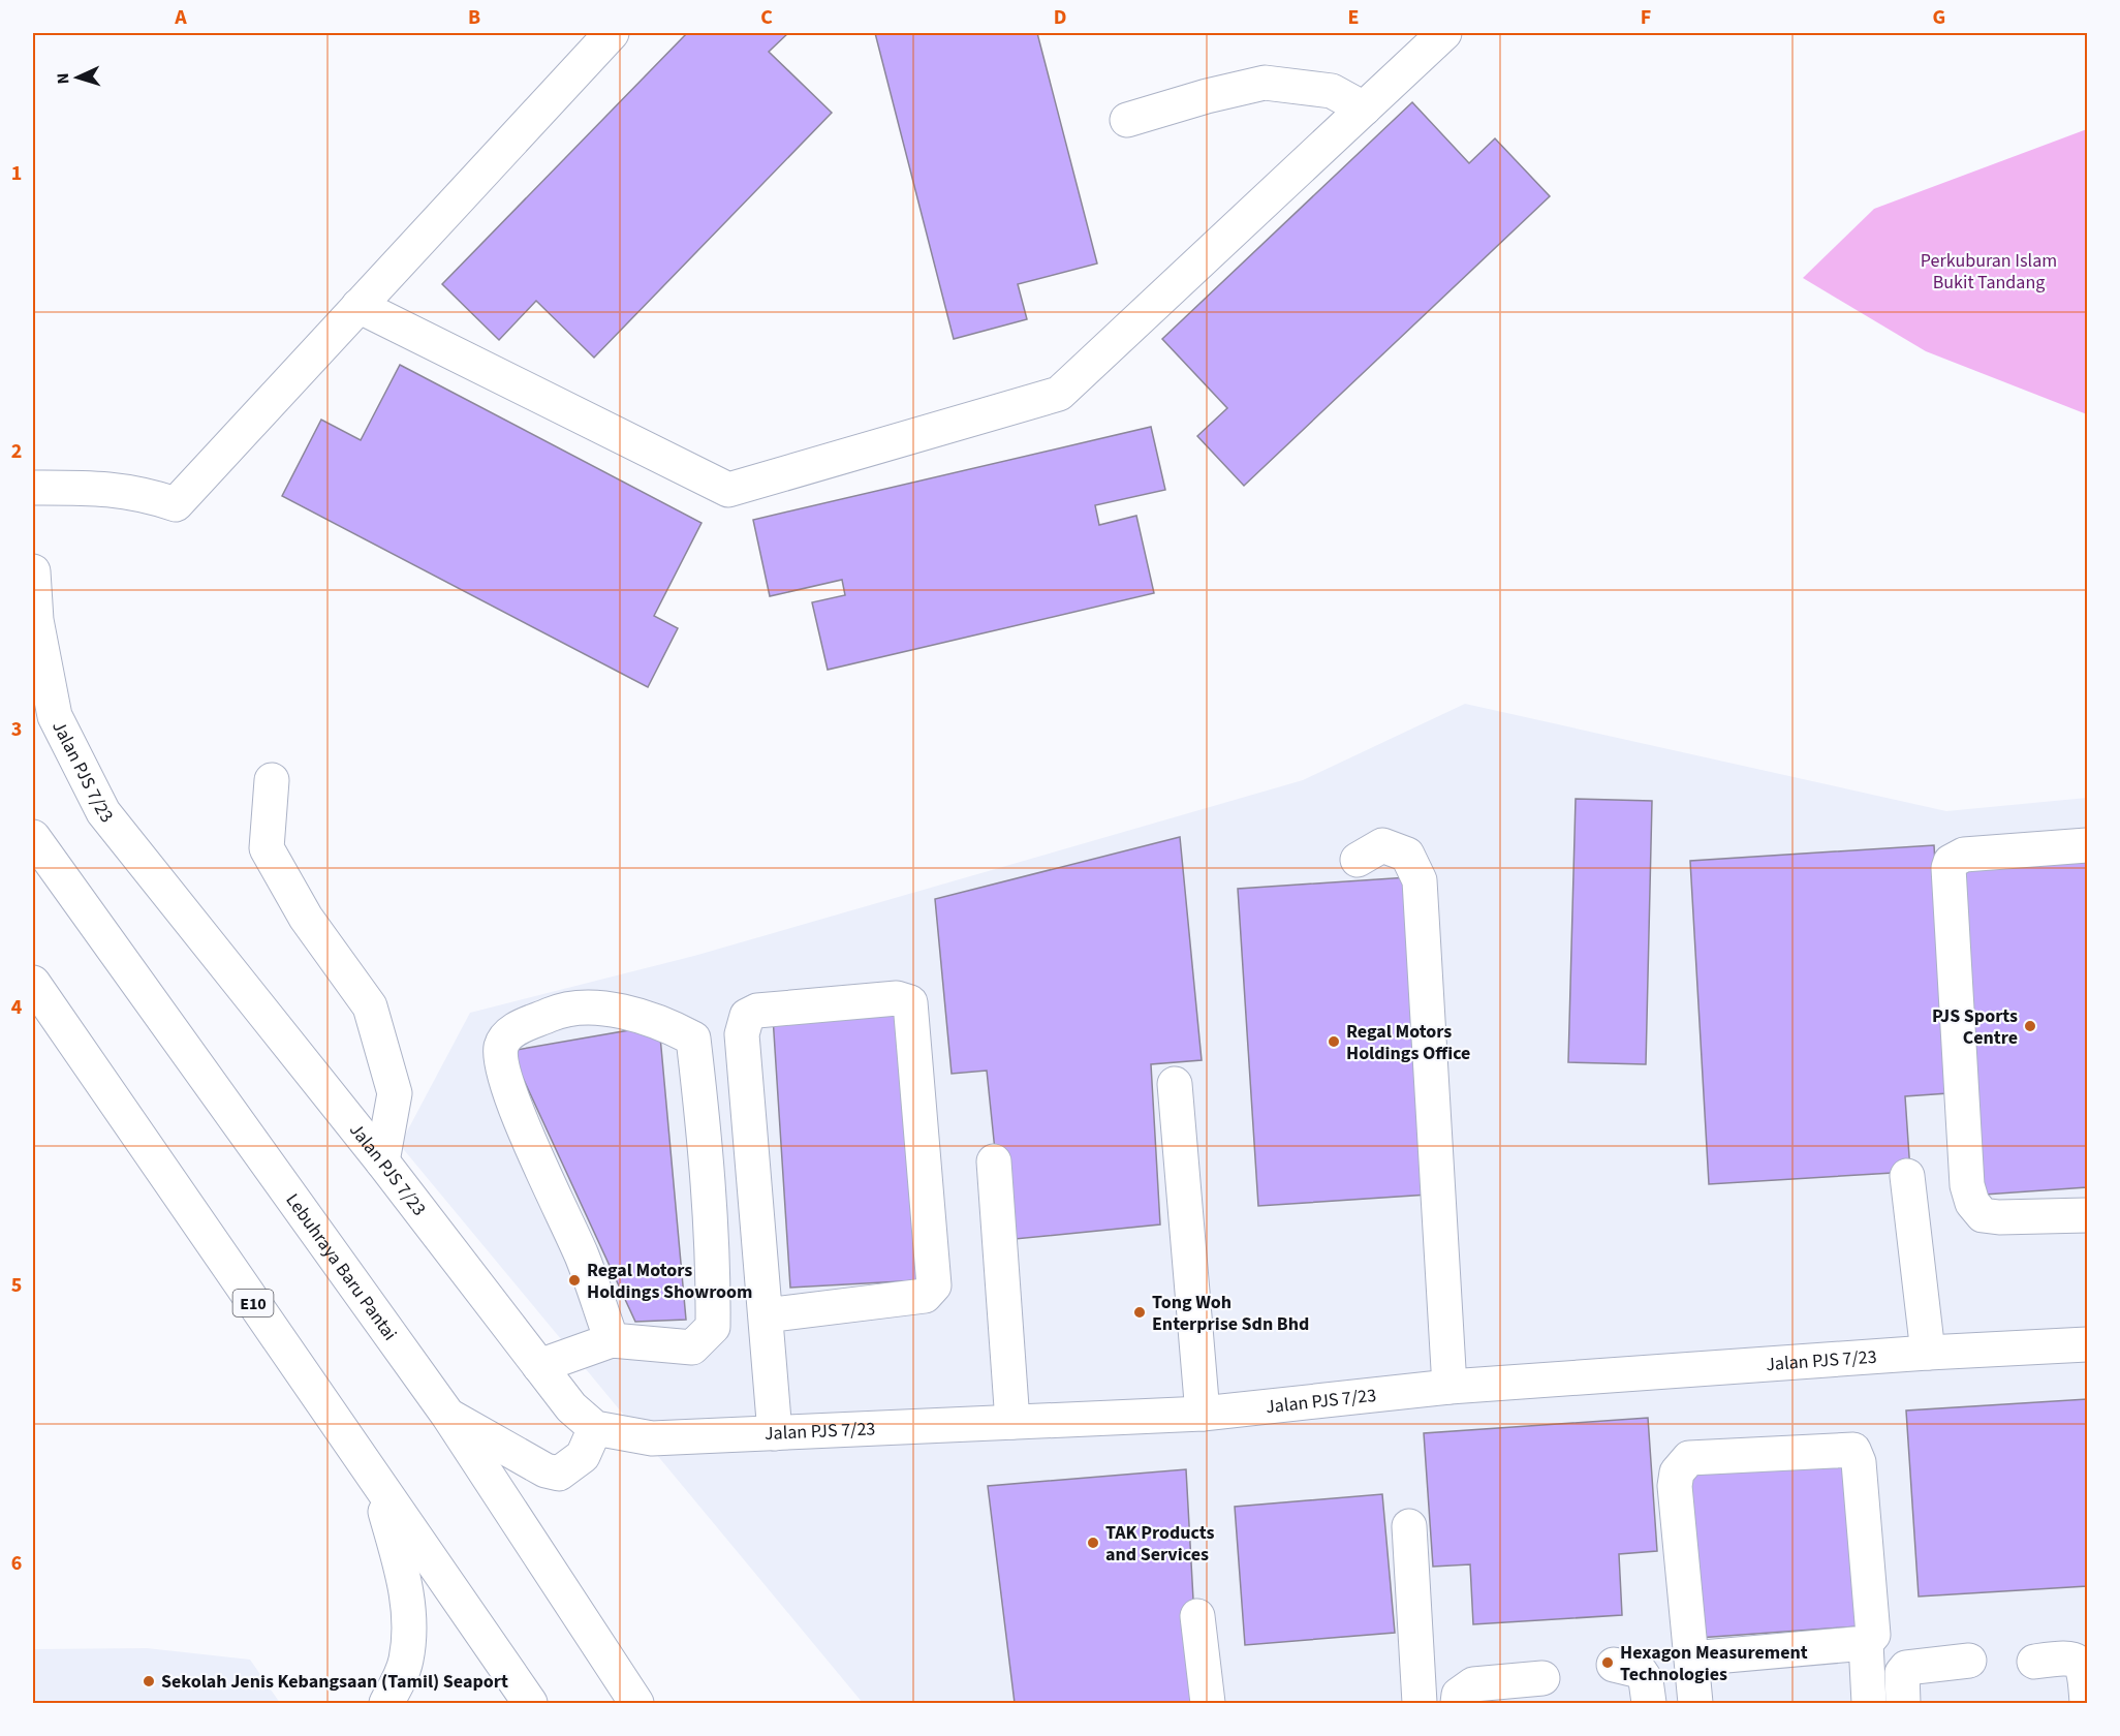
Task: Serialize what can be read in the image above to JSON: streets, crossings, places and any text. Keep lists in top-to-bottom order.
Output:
{
  "streets": {
    "main road": ["Jalan PJS 7/23", "Lebuhraya Baru Pantai", "E10"]
  },
  "parks": ["Perkuburan Islam Bukit Tandang"],
  "places": [
    "PJS Sports Centre",
    "Regal Motors Holdings Office",
    "Regal Motors Holdings Showroom",
    "Tong Woh Enterprise Sdn Bhd",
    "TAK Products and Services",
    "Hexagon Measurement Technologies",
    "Sekolah Jenis Kebangsaan (Tamil) Seaport"
  ],
  "north": "left",
  "grid": {
    "columns": [
      "A",
      "B",
      "C",
      "D",
      "E",
      "F",
      "G"
    ],
    "rows": [
      "1",
      "2",
      "3",
      "4",
      "5",
      "6"
    ]
  }
}
